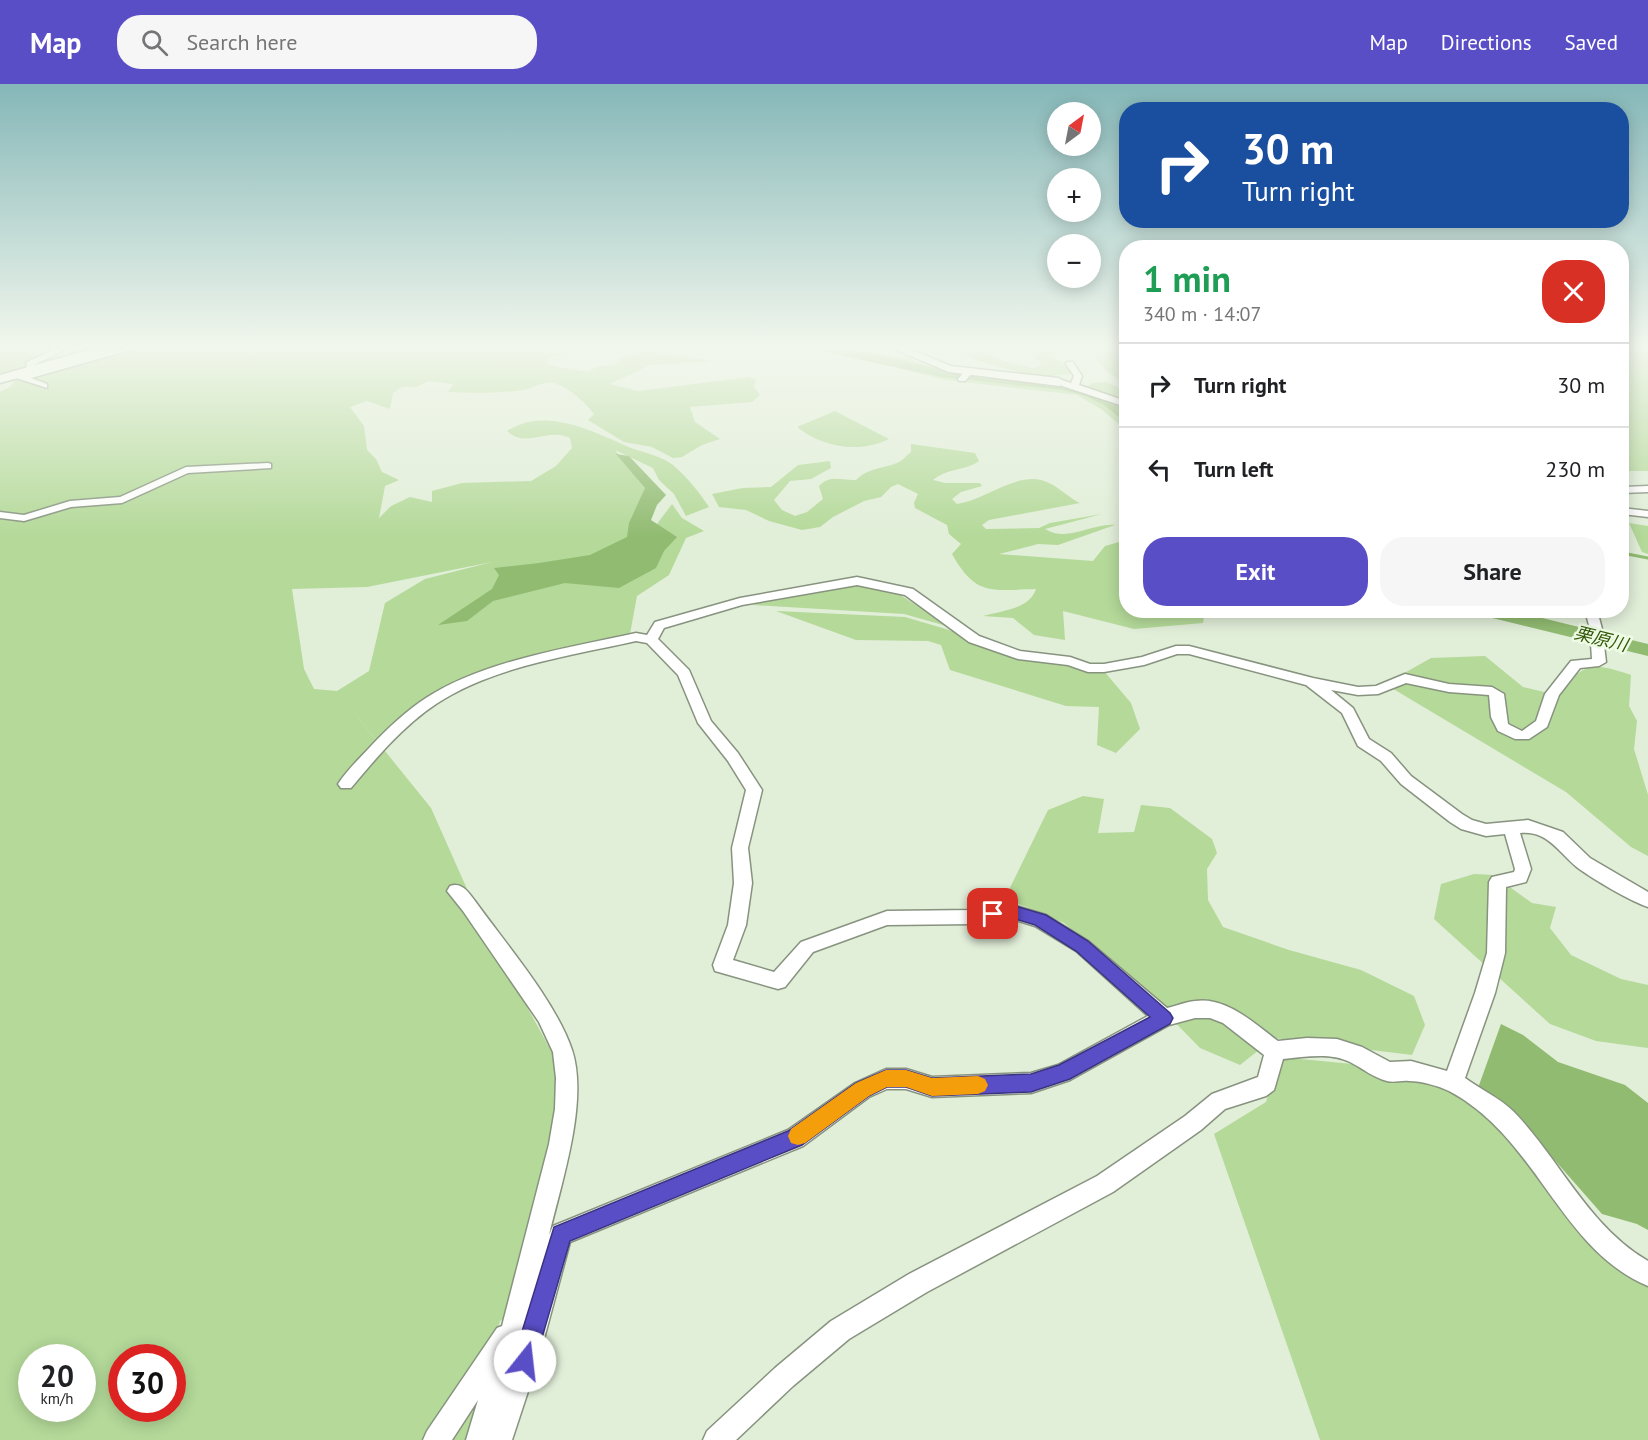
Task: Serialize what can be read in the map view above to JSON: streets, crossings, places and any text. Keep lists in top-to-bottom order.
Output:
{
  "water": ["栗原川"],
  "north": "top right",
  "page": {
    "header": "Map",
    "search": "Search here",
    "nav": ["Map", "Directions", "Saved"],
    "map_buttons": ["+", "−"],
    "turn": ["30 m", "Turn right"],
    "heading": ["1 min", "340 m · 14:07"],
    "list": [
      {
        "name": "Turn right",
        "value": "30 m"
      },
      {
        "name": "Turn left",
        "value": "230 m"
      }
    ],
    "buttons": ["Exit", "Share"],
    "speed": "20 km/h",
    "limit": "30"
  }
}
